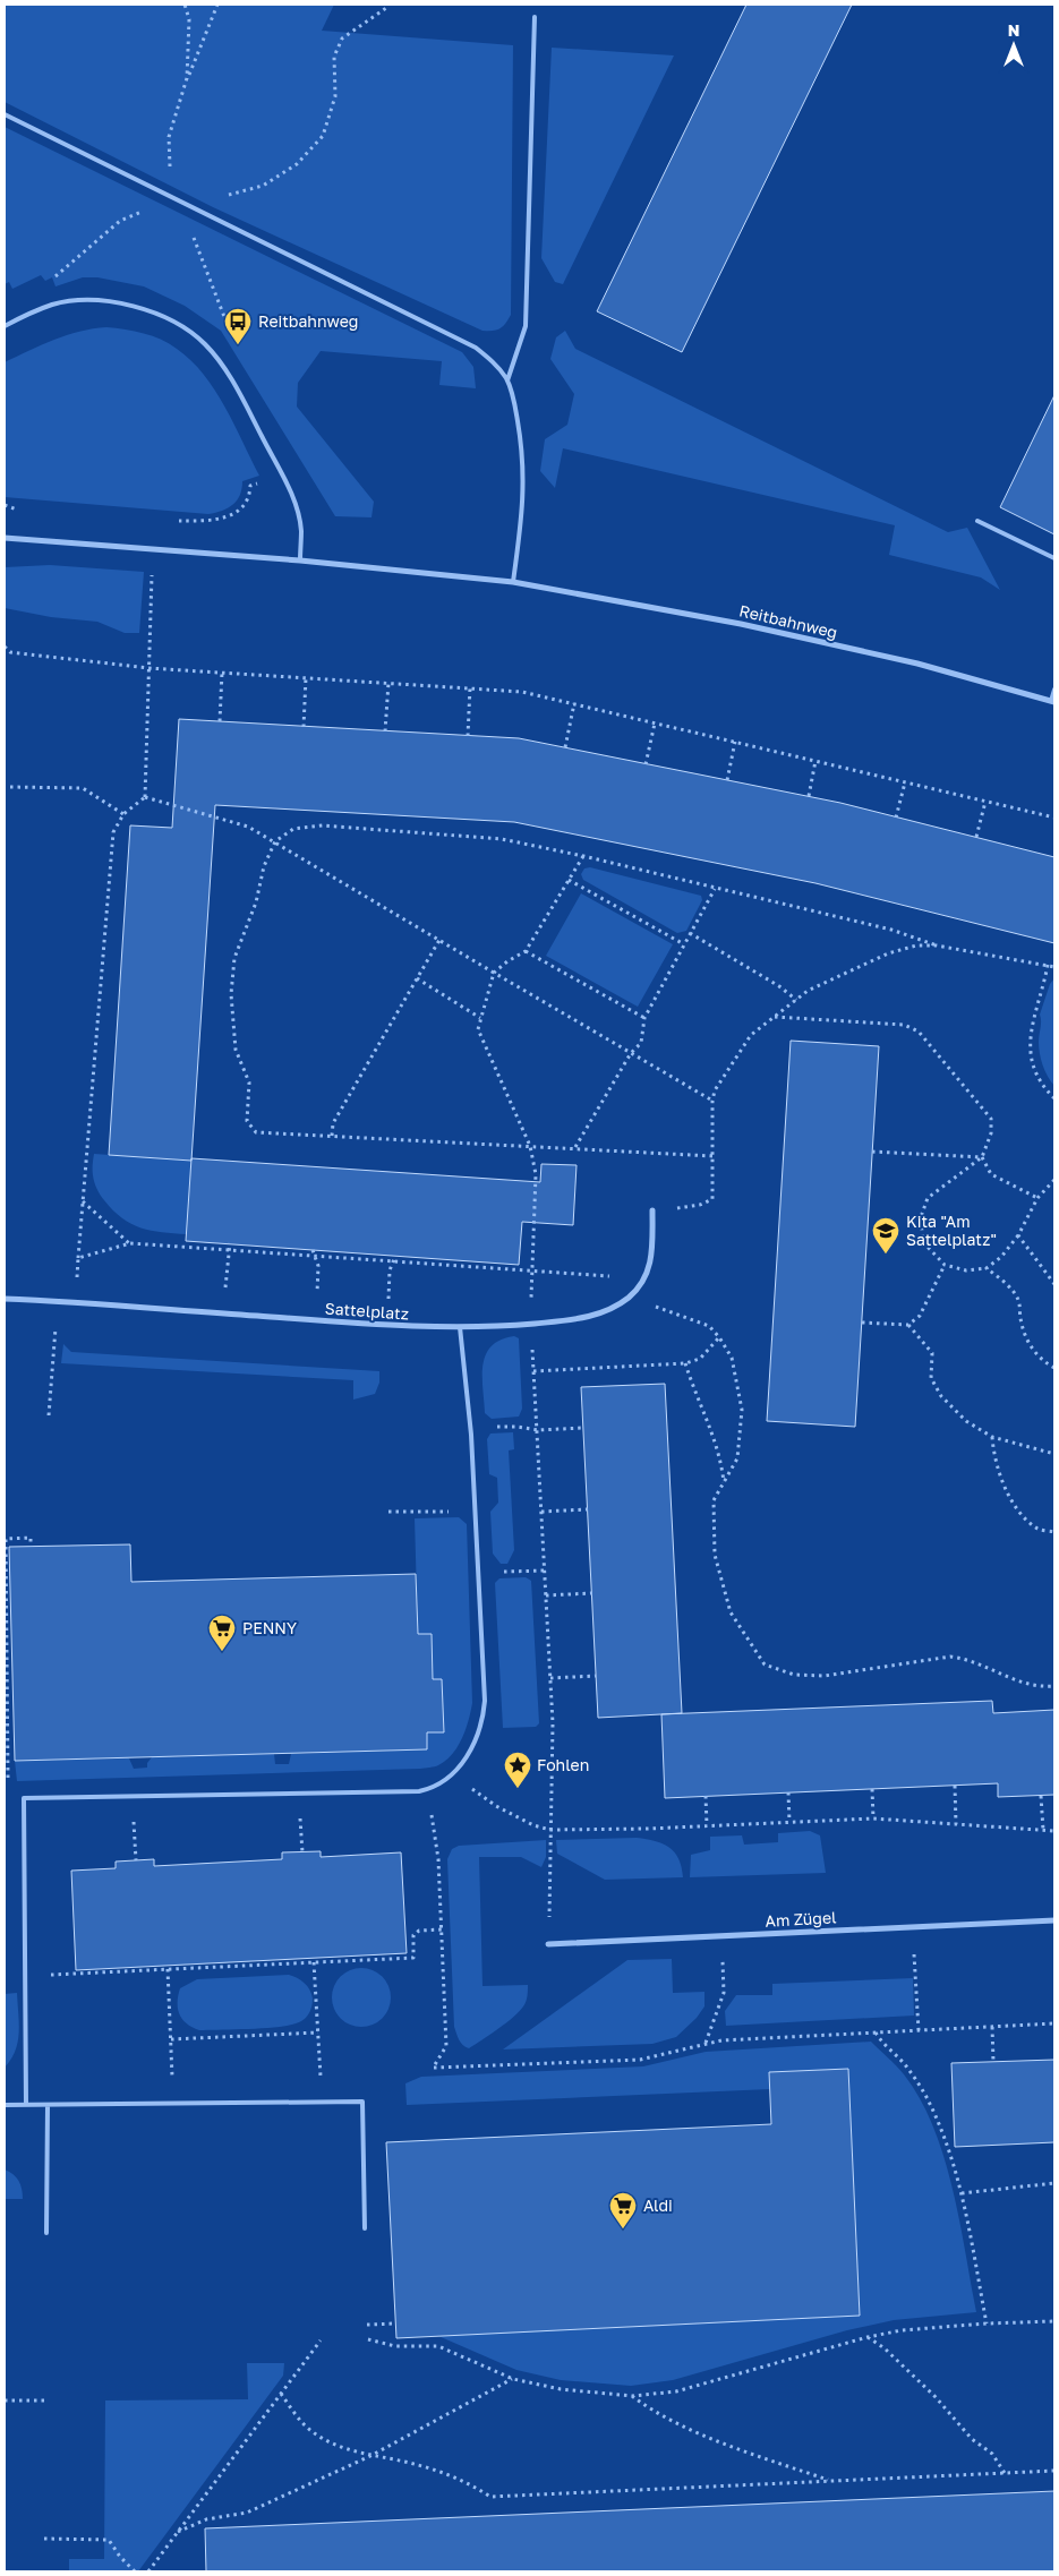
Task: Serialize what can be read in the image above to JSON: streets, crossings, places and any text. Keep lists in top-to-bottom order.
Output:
{
  "streets": {
    "street": ["Reitbahnweg", "Sattelplatz", "Am Zügel"]
  },
  "places": {
    "bus stop": ["Reitbahnweg"],
    "school or university": ["Kita \"Am Sattelplatz\""],
    "supermarket": ["PENNY", "Aldi"],
    "place": ["Fohlen"]
  },
  "north": "top"
}
